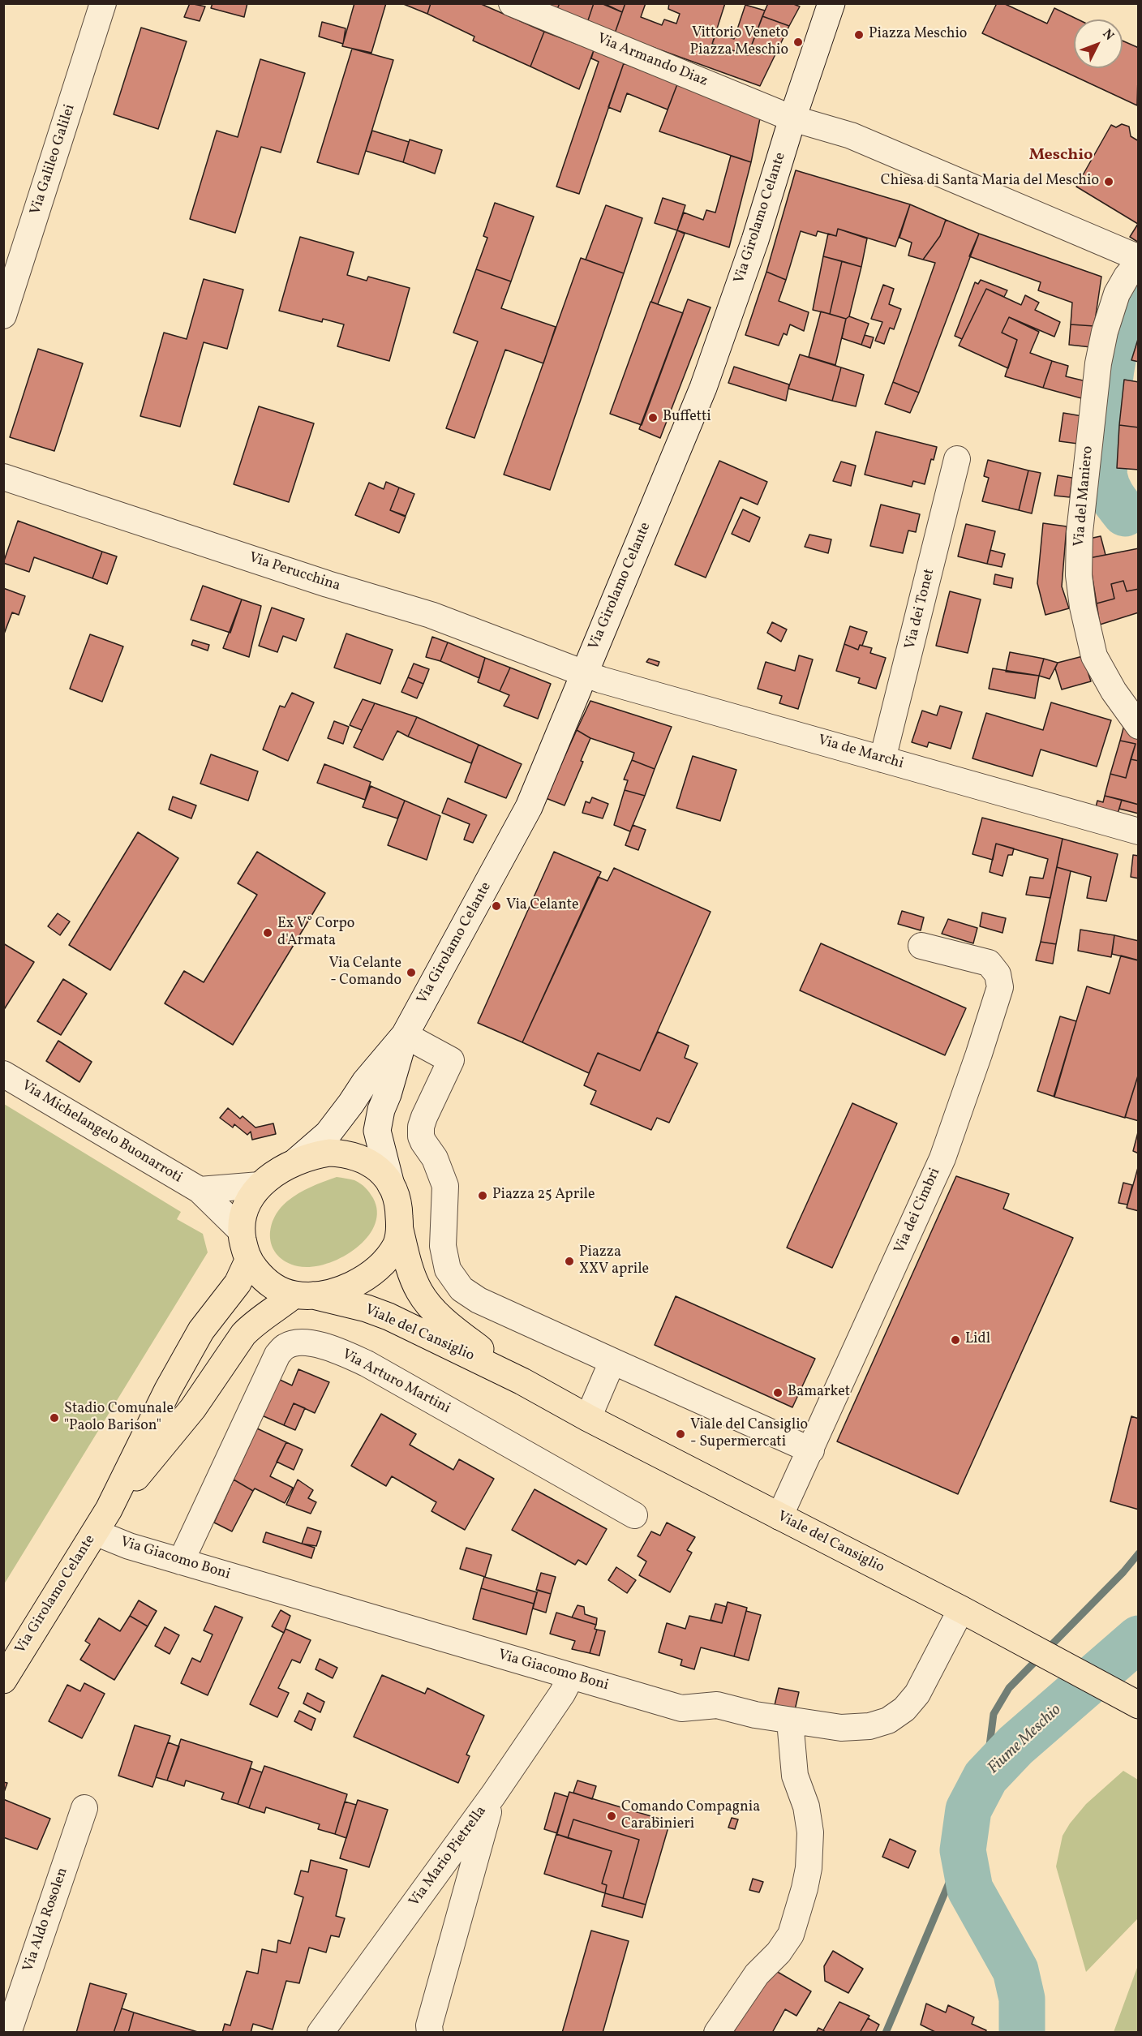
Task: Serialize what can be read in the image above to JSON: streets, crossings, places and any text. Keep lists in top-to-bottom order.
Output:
{
  "streets": {
    "main road": ["Via Girolamo Celante", "Viale del Cansiglio"],
    "street": [
      "Via Armando Diaz",
      "Via Galileo Galilei",
      "Via del Maniero",
      "Via Perucchina",
      "Via dei Tonet",
      "Via de Marchi",
      "Via Michelangelo Buonarroti",
      "Via dei Cimbri",
      "Via Arturo Martini",
      "Via Giacomo Boni",
      "Via Mario Pietrella",
      "Via Aldo Rosolen"
    ]
  },
  "crossings": [
    ["Via Armando Diaz", "Via Girolamo Celante"],
    ["Via Girolamo Celante", "Via Perucchina"],
    ["Via Girolamo Celante", "Via de Marchi"],
    ["Via Girolamo Celante", "Via Michelangelo Buonarroti"],
    ["Via Girolamo Celante", "Viale del Cansiglio"],
    ["Via Girolamo Celante", "Via Giacomo Boni"],
    ["Via Perucchina", "Via de Marchi"],
    ["Via dei Tonet", "Via de Marchi"],
    ["Via Michelangelo Buonarroti", "Viale del Cansiglio"],
    ["Via dei Cimbri", "Viale del Cansiglio"],
    ["Viale del Cansiglio", "Via Giacomo Boni"],
    ["Via Arturo Martini", "Via Giacomo Boni"],
    ["Via Giacomo Boni", "Via Mario Pietrella"]
  ],
  "districts": ["Meschio"],
  "water": ["Fiume Meschio"],
  "places": [
    "Piazza Meschio",
    "Vittorio Veneto Piazza Meschio",
    "Chiesa di Santa Maria del Meschio",
    "Buffetti",
    "Via Celante",
    "Ex V° Corpo d'Armata",
    "Via Celante - Comando",
    "Piazza 25 Aprile",
    "Piazza XXV aprile",
    "Lidl",
    "Bamarket",
    "Stadio Comunale \"Paolo Barison\"",
    "Viale del Cansiglio - Supermercati",
    "Comando Compagnia Carabinieri"
  ],
  "north": "top right"
}
